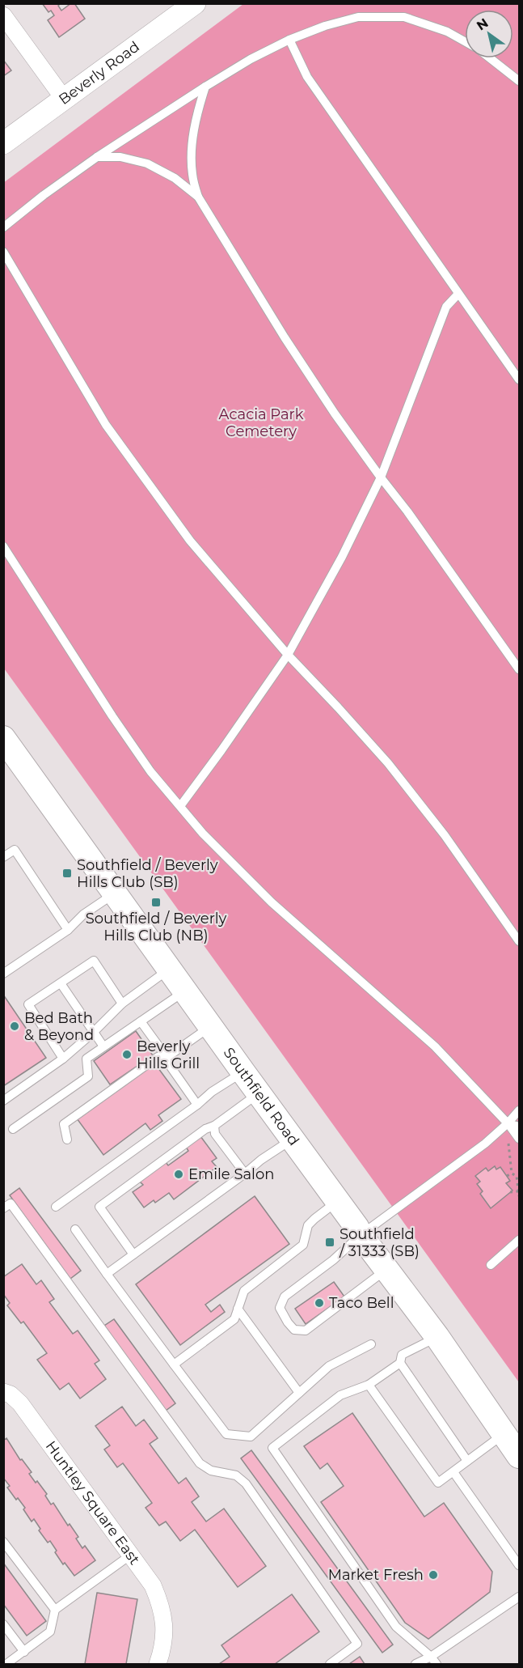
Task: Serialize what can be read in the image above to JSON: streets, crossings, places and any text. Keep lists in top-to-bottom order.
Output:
{
  "streets": {
    "main road": ["Southfield Road"],
    "street": ["Beverly Road", "Huntley Square East"]
  },
  "parks": ["Acacia Park Cemetery"],
  "places": {
    "transit": ["Southfield / Beverly Hills Club (SB)", "Southfield / Beverly Hills Club (NB)", "Southfield / 31333 (SB)"],
    "other": [
      "Bed Bath & Beyond",
      "Beverly Hills Grill",
      "Emile Salon",
      "Taco Bell",
      "Market Fresh"
    ]
  },
  "north": "top left"
}
